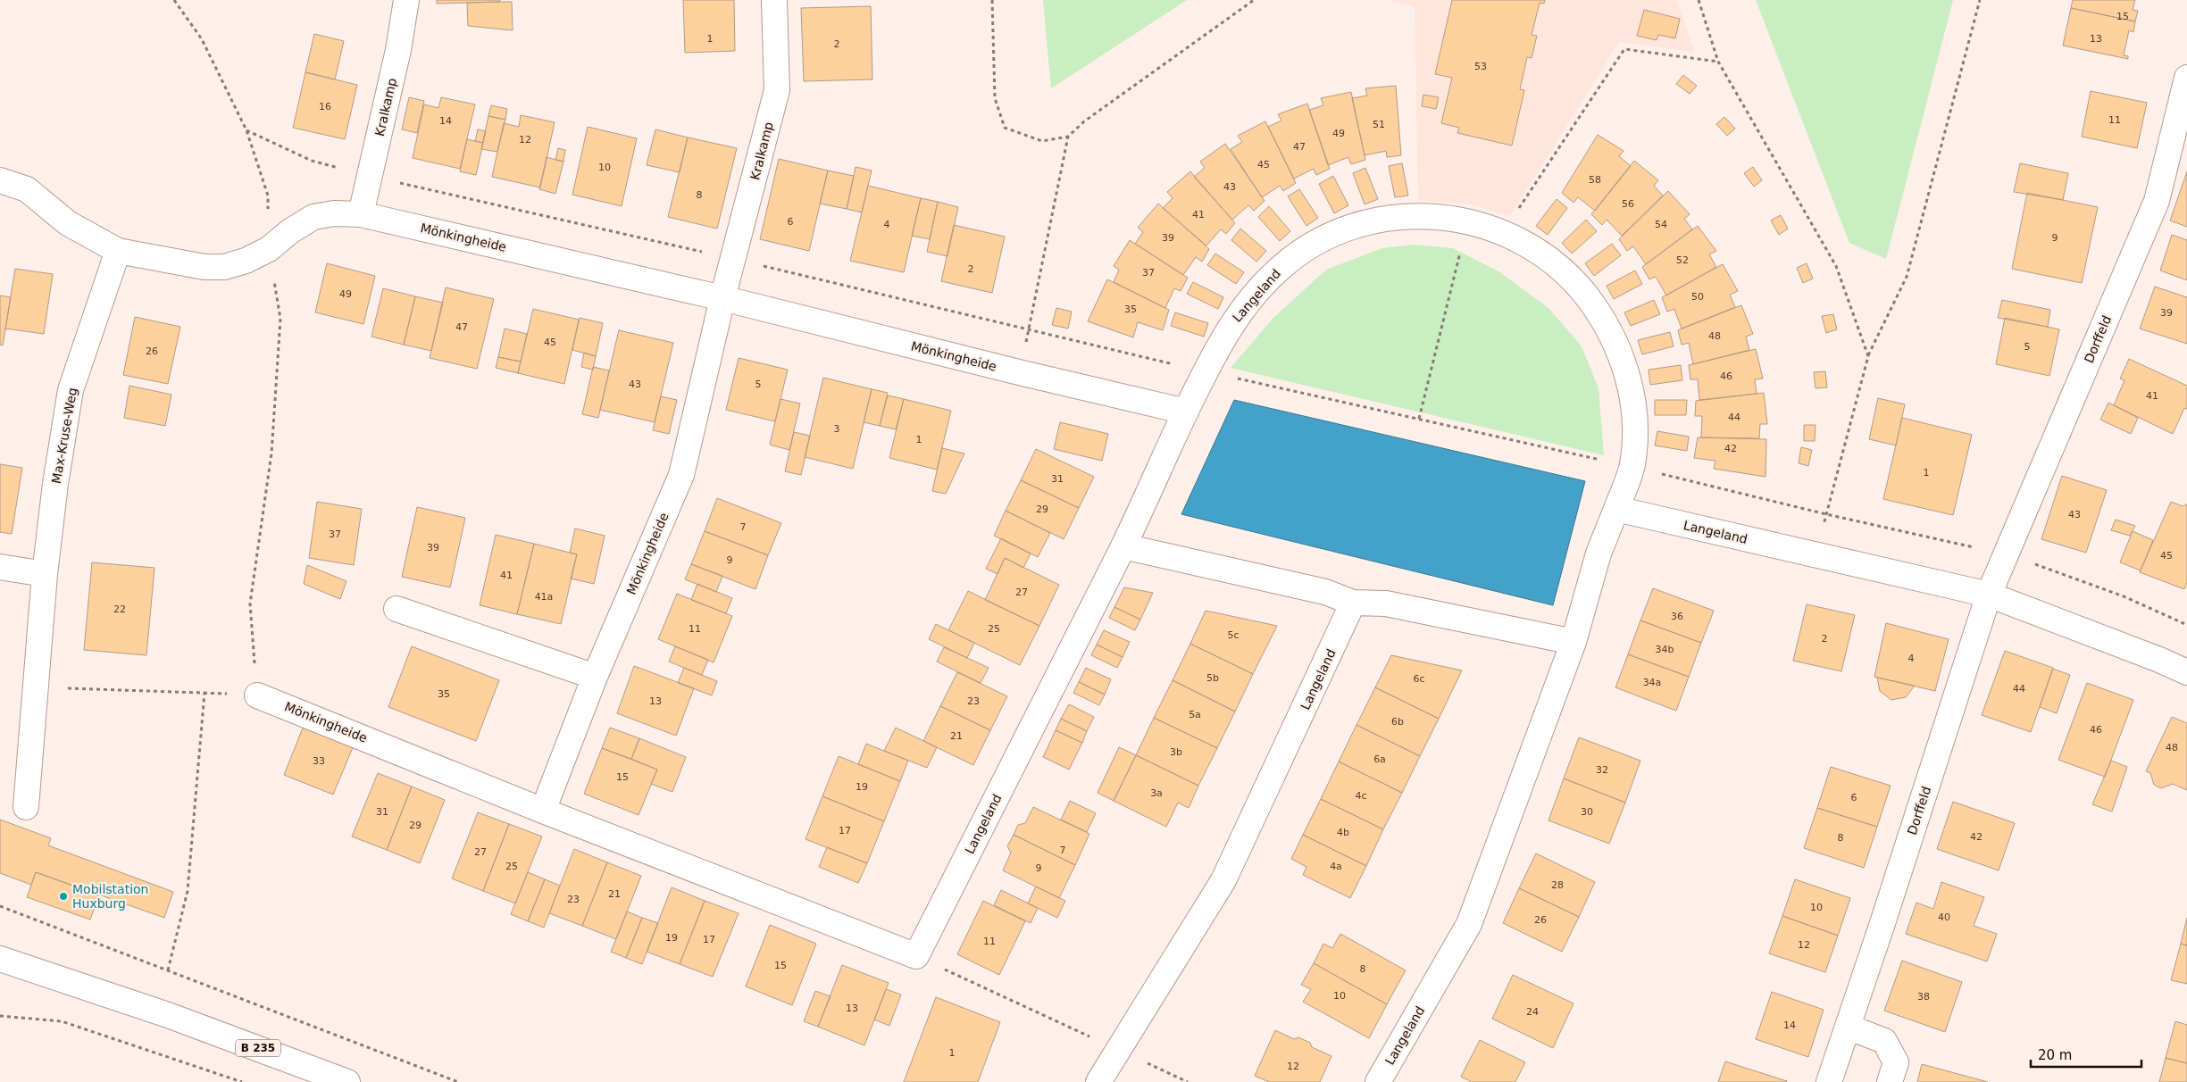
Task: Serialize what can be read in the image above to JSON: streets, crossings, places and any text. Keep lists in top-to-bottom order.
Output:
{
  "streets": {
    "street": [
      "Kralkamp",
      "Mönkingheide",
      "Langeland",
      "Dorffeld",
      "Max-Kruse-Weg",
      "B 235"
    ]
  },
  "crossings": [
    ["Kralkamp", "Mönkingheide"],
    ["Mönkingheide", "Langeland"]
  ],
  "places": ["Mobilstation Huxburg"],
  "house_numbers": [
    "15",
    "1",
    "13",
    "2",
    "53",
    "16",
    "11",
    "14",
    "51",
    "49",
    "12",
    "47",
    "45",
    "10",
    "58",
    "43",
    "8",
    "56",
    "41",
    "6",
    "4",
    "54",
    "39",
    "9",
    "52",
    "2",
    "37",
    "49",
    "50",
    "35",
    "39",
    "47",
    "48",
    "45",
    "5",
    "26",
    "46",
    "43",
    "5",
    "41",
    "44",
    "3",
    "1",
    "42",
    "1",
    "31",
    "29",
    "43",
    "7",
    "37",
    "39",
    "45",
    "9",
    "41",
    "27",
    "41a",
    "22",
    "36",
    "11",
    "25",
    "5c",
    "2",
    "34b",
    "4",
    "5b",
    "6c",
    "34a",
    "44",
    "35",
    "13",
    "23",
    "5a",
    "6b",
    "46",
    "21",
    "48",
    "3b",
    "6a",
    "33",
    "32",
    "15",
    "19",
    "3a",
    "4c",
    "6",
    "31",
    "30",
    "29",
    "17",
    "4b",
    "42",
    "8",
    "7",
    "27",
    "25",
    "4a",
    "9",
    "28",
    "21",
    "23",
    "10",
    "40",
    "26",
    "19",
    "17",
    "11",
    "12",
    "15",
    "8",
    "10",
    "38",
    "13",
    "24",
    "14",
    "1",
    "12"
  ],
  "scale_bar": "20 m"
}
